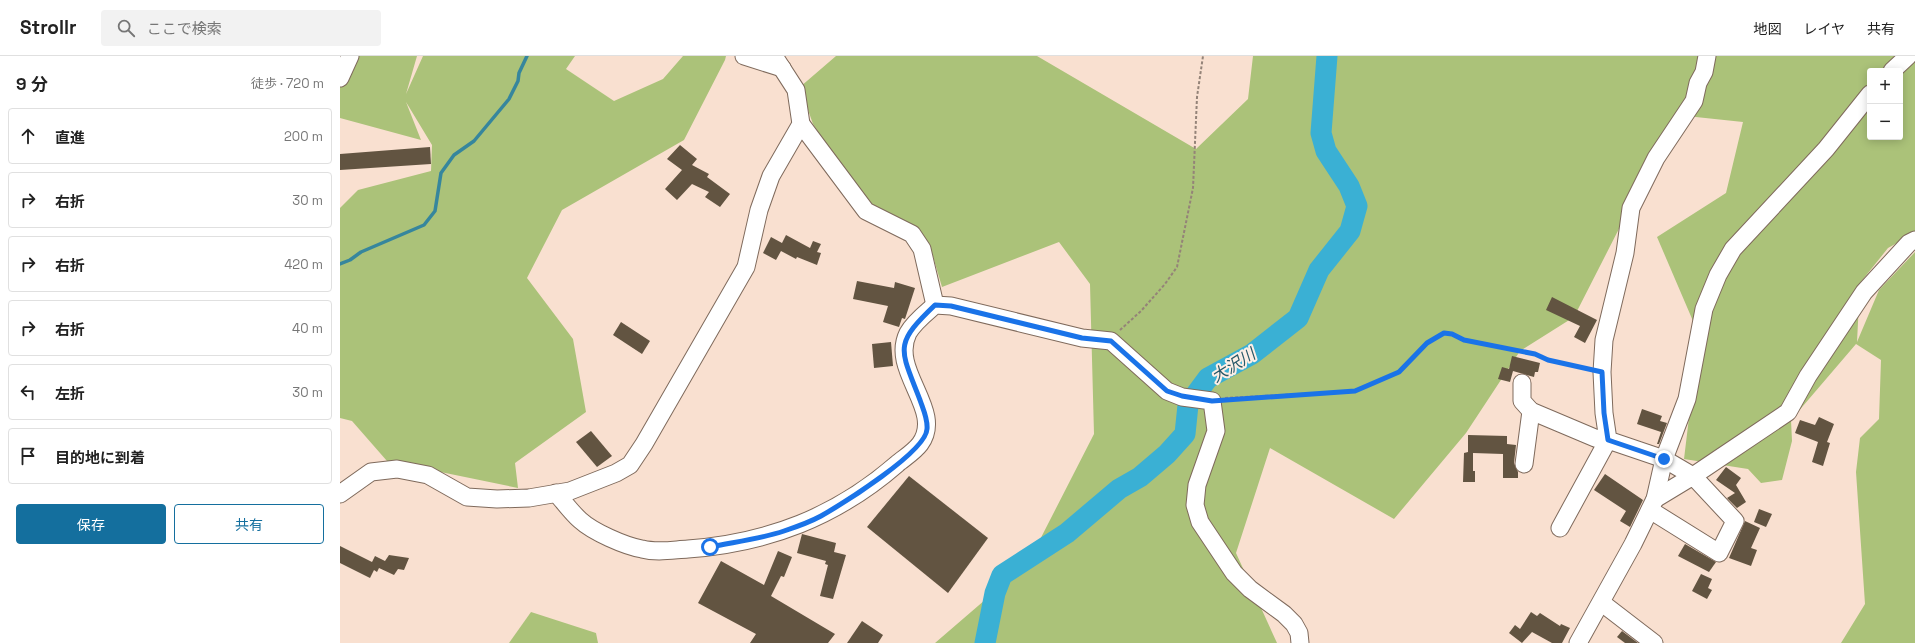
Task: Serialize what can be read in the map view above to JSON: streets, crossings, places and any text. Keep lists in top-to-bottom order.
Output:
{
  "water": ["大沢川"],
  "page": {
    "header": "Strollr",
    "search": "ここで検索",
    "nav": ["地図", "レイヤ", "共有"],
    "heading": ["9 分", "徒歩 · 720 m"],
    "map_buttons": ["+", "−"],
    "list": [
      ["直進", "200 m"],
      ["右折", "30 m"],
      ["右折", "420 m"],
      ["右折", "40 m"],
      ["左折", "30 m"],
      "目的地に到着"
    ],
    "buttons": ["保存", "共有"]
  }
}
